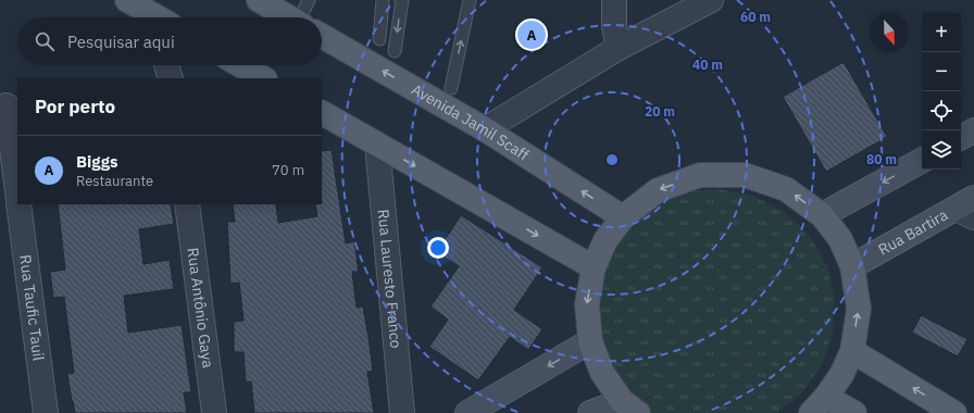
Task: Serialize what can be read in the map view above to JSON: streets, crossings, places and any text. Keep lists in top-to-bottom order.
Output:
{
  "streets": {
    "main road": ["Avenida Jamil Scaff"],
    "street": [
      "Rua Bartira",
      "Rua Lauresto Franco",
      "Rua Taufic Tauil",
      "Rua Antônio Gaya"
    ]
  },
  "north": "bottom",
  "page": {
    "map_buttons": ["+", "−"],
    "search": "Pesquisar aqui",
    "pins": "A",
    "heading": "Por perto",
    "list": [
      {
        "mark": "A",
        "name": "Biggs",
        "note": "Restaurante",
        "value": "70 m"
      }
    ]
  },
  "rings": [
    "60 m",
    "40 m",
    "20 m",
    "80 m"
  ]
}
